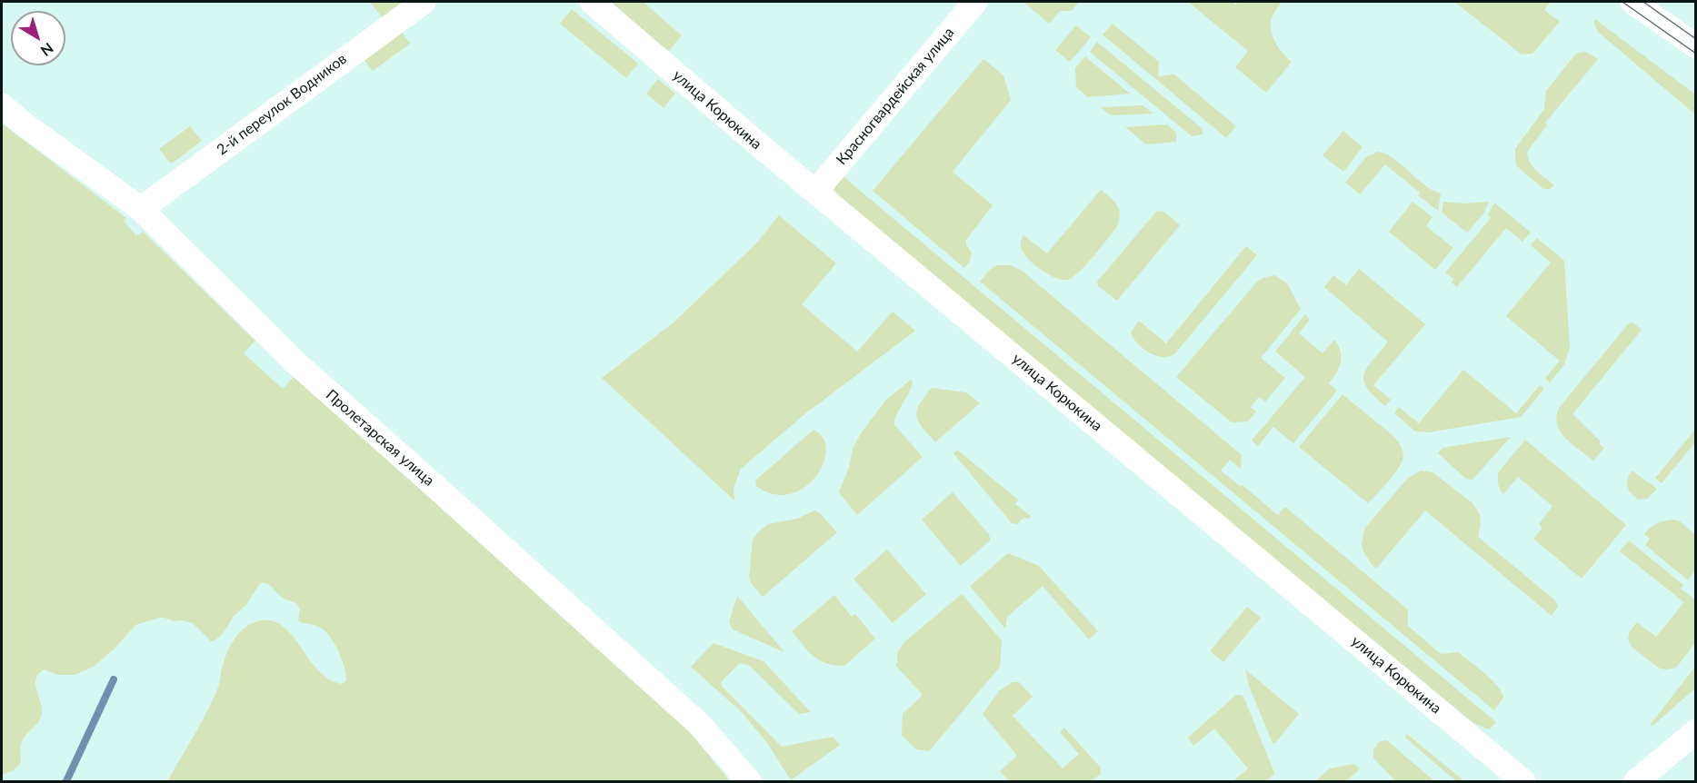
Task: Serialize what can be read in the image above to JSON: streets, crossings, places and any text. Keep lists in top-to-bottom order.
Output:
{
  "streets": {
    "street": [
      "Красногвардейская улица",
      "2-й переулок Водников",
      "улица Корюкина",
      "Пролетарская улица"
    ]
  },
  "crossings": [
    ["Красногвардейская улица", "улица Корюкина"],
    ["2-й переулок Водников", "Пролетарская улица"]
  ],
  "north": "bottom right"
}
